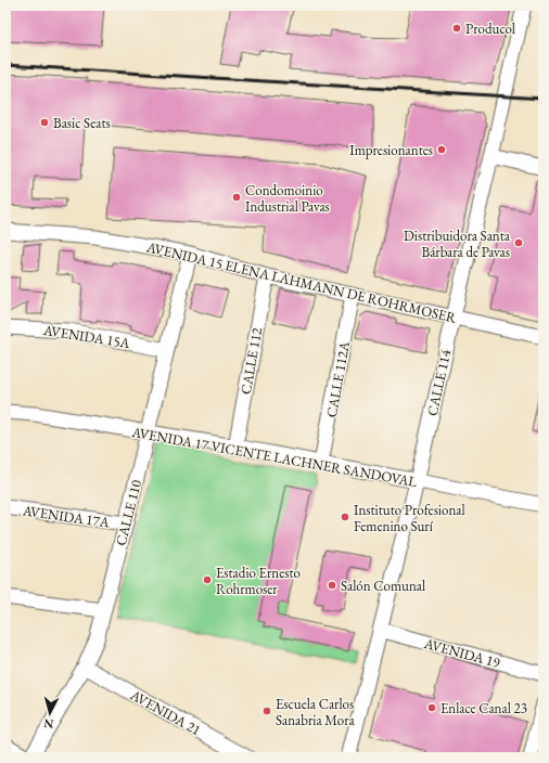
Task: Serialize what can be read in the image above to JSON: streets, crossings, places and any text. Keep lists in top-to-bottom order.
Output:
{
  "streets": {
    "street": [
      "AVENIDA 15 ELENA LAHMANN DE ROHRMOSER",
      "AVENIDA 15A",
      "CALLE 112",
      "CALLE 112A",
      "CALLE 114",
      "AVENIDA 17 VICENTE LACHNER SANDOVAL",
      "CALLE 110",
      "AVENIDA 17A",
      "AVENIDA 19",
      "AVENIDA 21"
    ]
  },
  "crossings": [
    ["AVENIDA 15 ELENA LAHMANN DE ROHRMOSER", "CALLE 112"],
    ["AVENIDA 15 ELENA LAHMANN DE ROHRMOSER", "CALLE 112A"],
    ["AVENIDA 15 ELENA LAHMANN DE ROHRMOSER", "CALLE 114"],
    ["AVENIDA 15 ELENA LAHMANN DE ROHRMOSER", "CALLE 110"],
    ["AVENIDA 15A", "CALLE 110"],
    ["CALLE 112", "AVENIDA 17 VICENTE LACHNER SANDOVAL"],
    ["CALLE 112A", "AVENIDA 17 VICENTE LACHNER SANDOVAL"],
    ["CALLE 114", "AVENIDA 17 VICENTE LACHNER SANDOVAL"],
    ["CALLE 114", "AVENIDA 19"],
    ["AVENIDA 17 VICENTE LACHNER SANDOVAL", "CALLE 110"],
    ["CALLE 110", "AVENIDA 17A"],
    ["CALLE 110", "AVENIDA 21"]
  ],
  "places": [
    "Producol",
    "Basic Seats",
    "Impresionantes",
    "Condomoinio Industrial Pavas",
    "Distribuidora Santa Bárbara de Pavas",
    "Instituto Profesional Femenino Surí",
    "Estadio Ernesto Rohrmoser",
    "Salón Comunal",
    "Enlace Canal 23",
    "Escuela Carlos Sanabria Mora"
  ],
  "north": "bottom"
}
